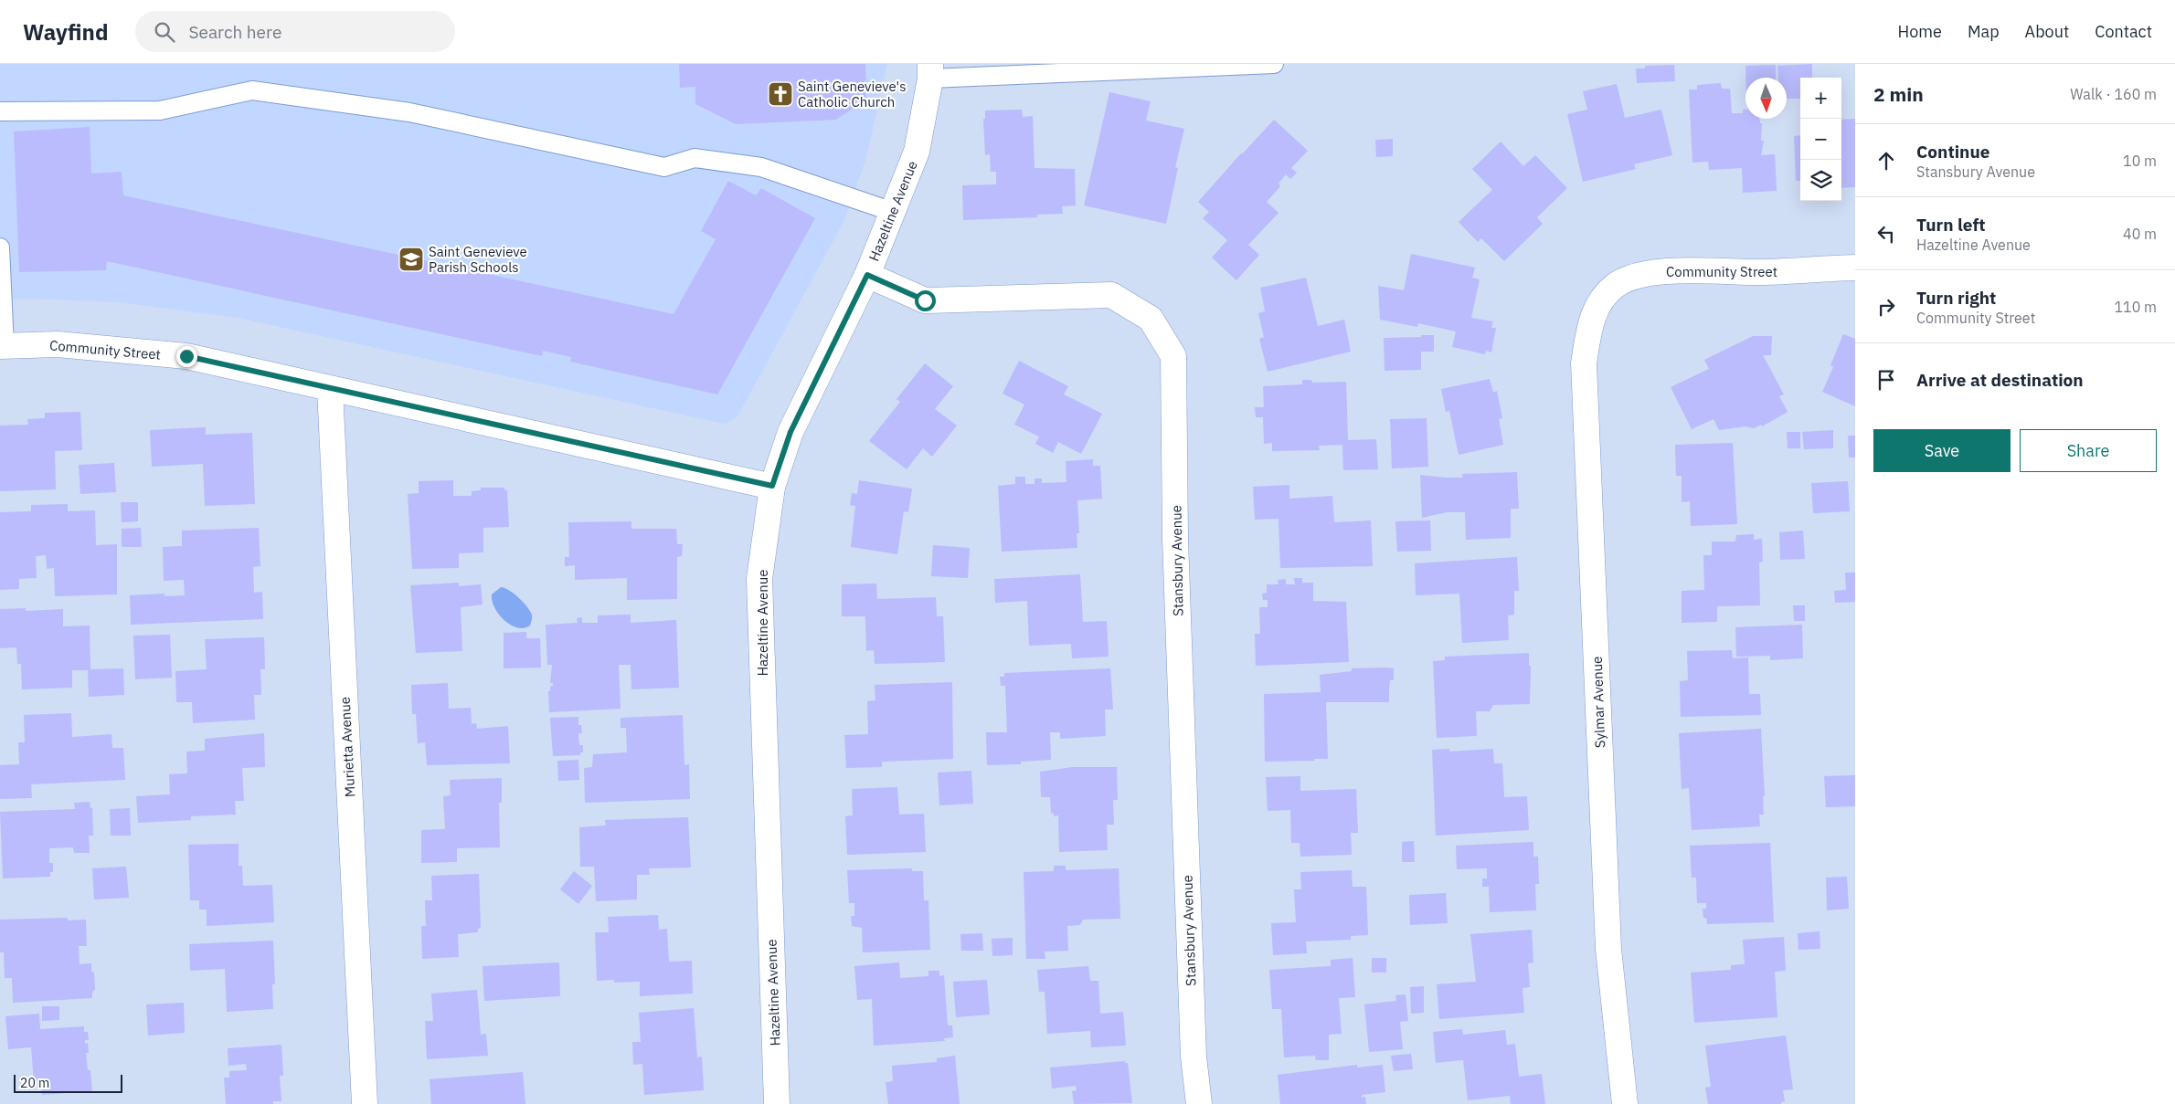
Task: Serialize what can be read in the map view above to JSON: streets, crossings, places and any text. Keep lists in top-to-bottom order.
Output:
{
  "streets": {
    "street": [
      "Hazeltine Avenue",
      "Community Street",
      "Stansbury Avenue",
      "Sylmar Avenue",
      "Murietta Avenue"
    ]
  },
  "crossings": [
    ["Hazeltine Avenue", "Community Street"],
    ["Hazeltine Avenue", "Stansbury Avenue"],
    ["Community Street", "Sylmar Avenue"],
    ["Community Street", "Murietta Avenue"]
  ],
  "places": {
    "church": ["Saint Genevieve's Catholic Church"],
    "school or university": ["Saint Genevieve Parish Schools"]
  },
  "scale_bar": "20 m",
  "north": "bottom",
  "page": {
    "header": "Wayfind",
    "search": "Search here",
    "nav": [
      "Home",
      "Map",
      "About",
      "Contact"
    ],
    "heading": ["2 min", "Walk · 160 m"],
    "map_buttons": ["+", "−"],
    "list": [
      ["Continue", "Stansbury Avenue", "10 m"],
      ["Turn left", "Hazeltine Avenue", "40 m"],
      ["Turn right", "Community Street", "110 m"],
      "Arrive at destination"
    ],
    "buttons": ["Save", "Share"],
    "scale": "20 m"
  }
}
